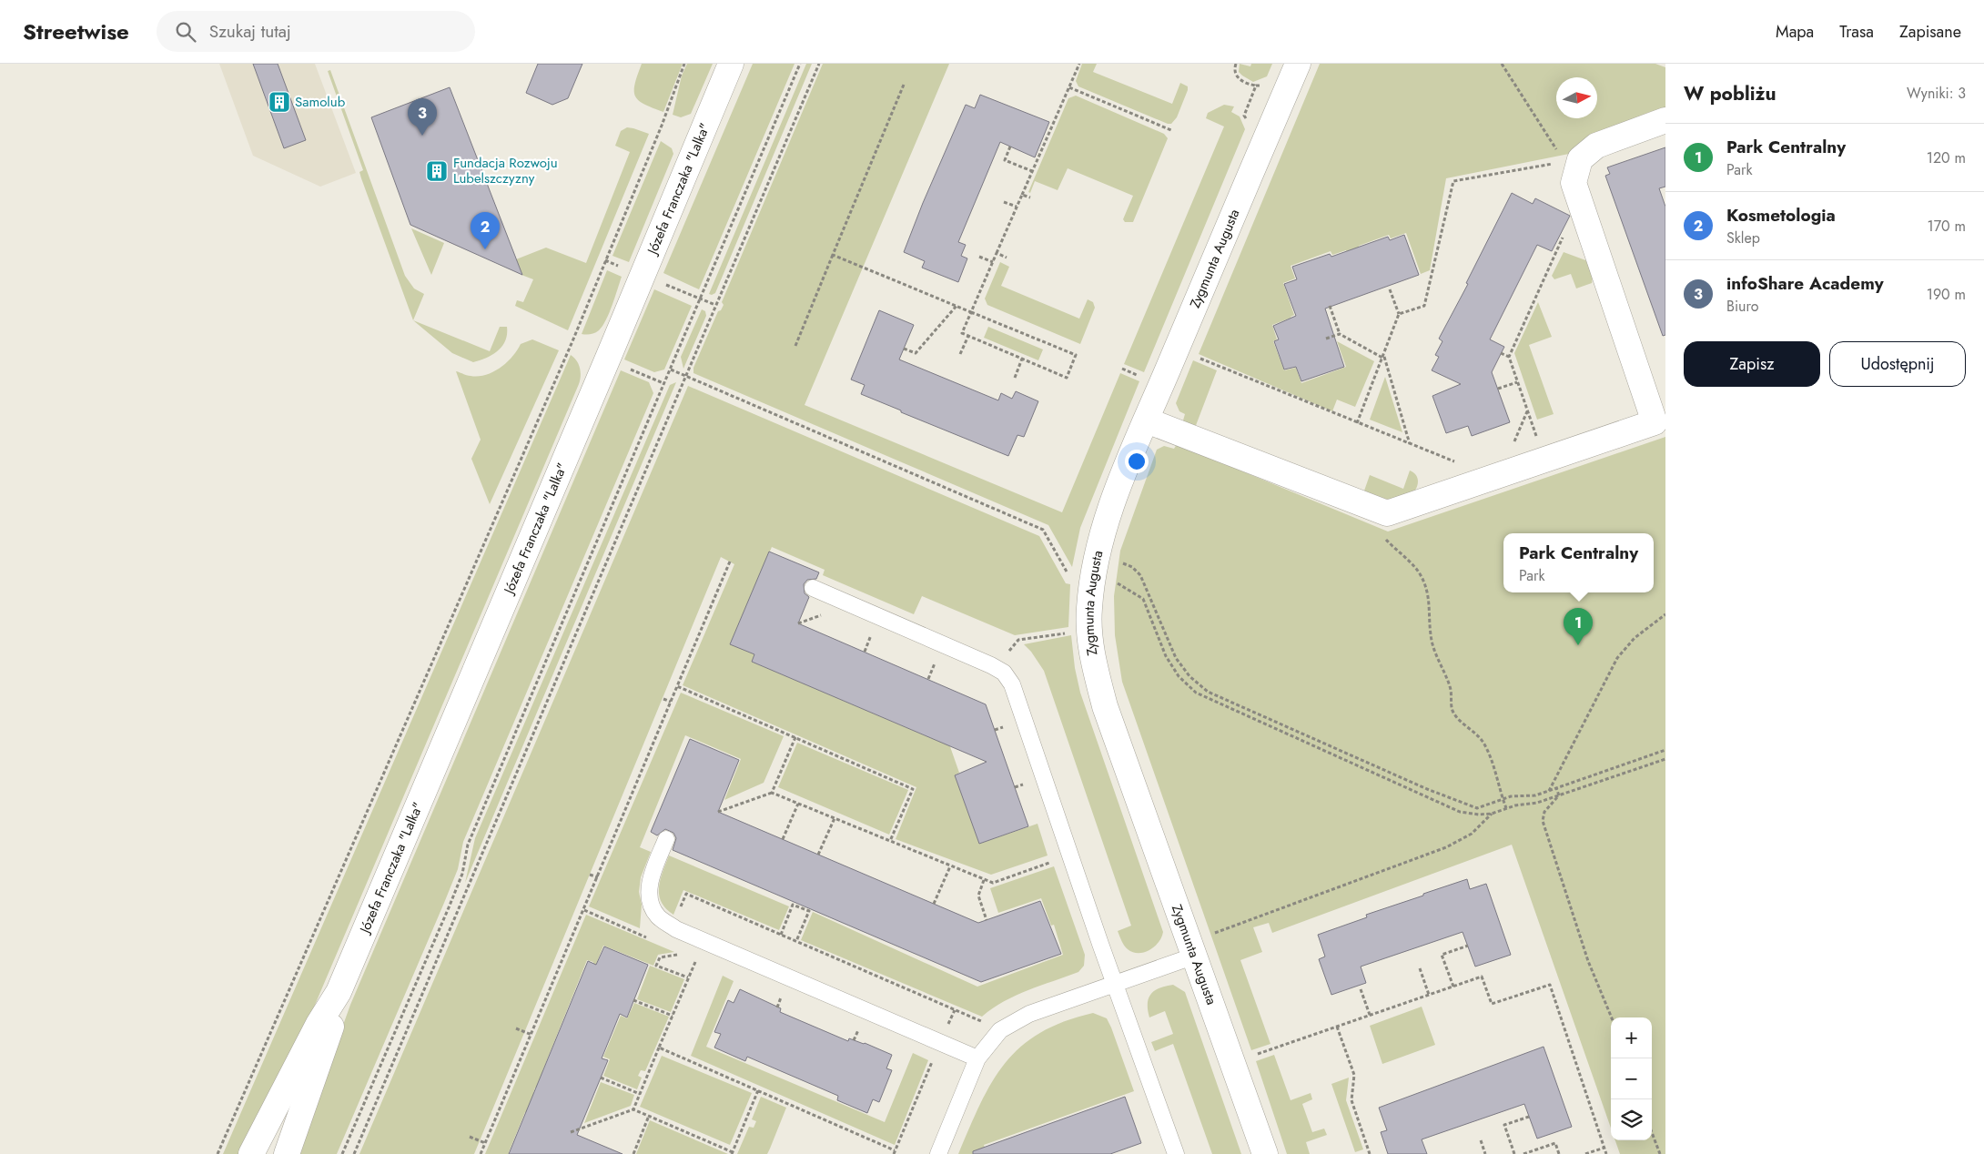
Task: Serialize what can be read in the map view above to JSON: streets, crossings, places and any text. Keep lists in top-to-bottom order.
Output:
{
  "streets": {
    "street": ["Józefa Franczaka \"Lalka\"", "Zygmunta Augusta"]
  },
  "places": {
    "building": ["Samolub", "Fundacja Rozwoju Lubelszczyzny"]
  },
  "north": "right",
  "page": {
    "header": "Streetwise",
    "search": "Szukaj tutaj",
    "nav": ["Mapa", "Trasa", "Zapisane"],
    "heading": ["W pobliżu", "Wyniki: 3"],
    "pins": ["3", "2", "1"],
    "list": [
      {
        "mark": "1",
        "name": "Park Centralny",
        "note": "Park",
        "value": "120 m"
      },
      {
        "mark": "2",
        "name": "Kosmetologia",
        "note": "Sklep",
        "value": "170 m"
      },
      {
        "mark": "3",
        "name": "infoShare Academy",
        "note": "Biuro",
        "value": "190 m"
      }
    ],
    "buttons": ["Zapisz", "Udostępnij"],
    "popup": ["Park Centralny", "Park"],
    "map_buttons": ["+", "−"]
  }
}
